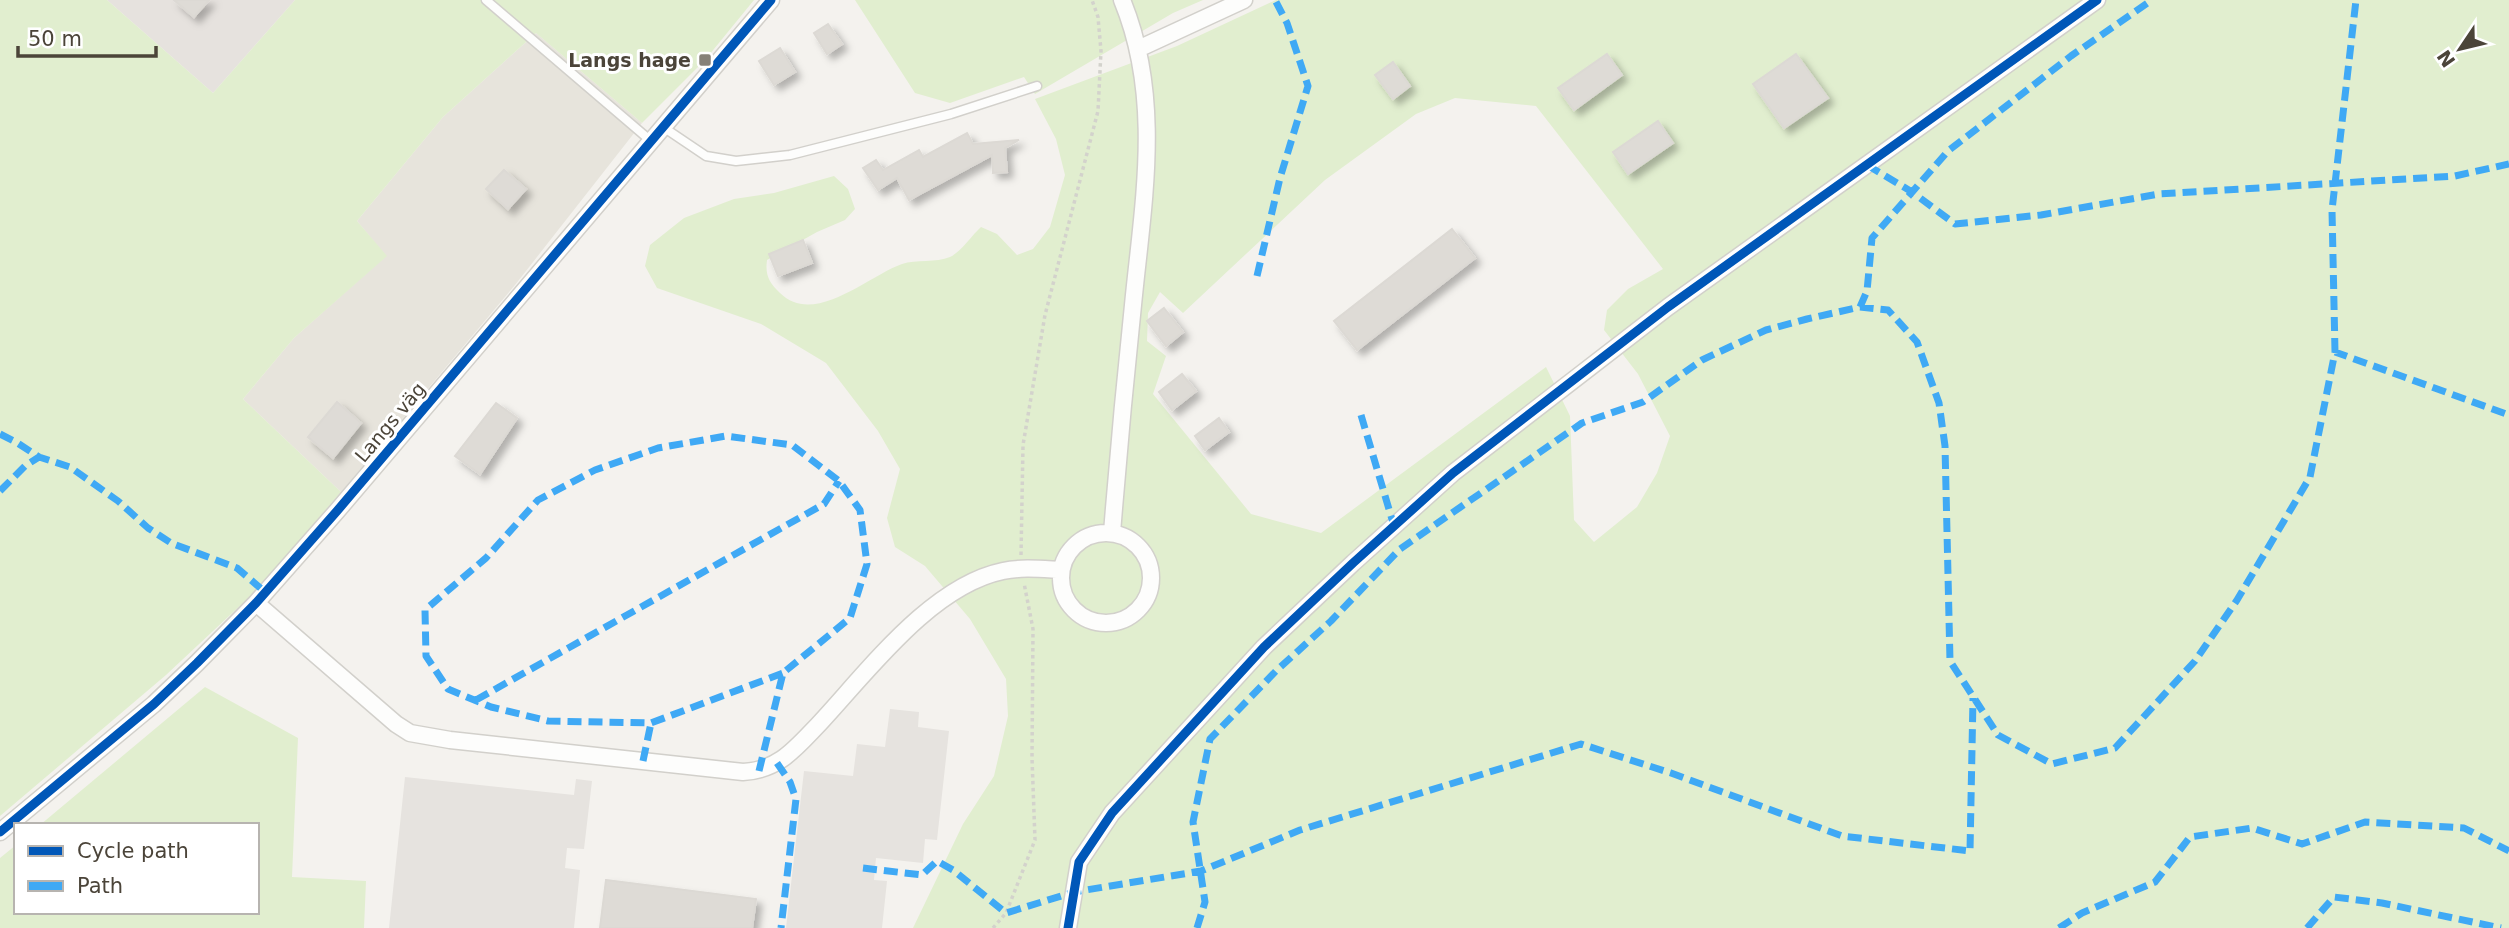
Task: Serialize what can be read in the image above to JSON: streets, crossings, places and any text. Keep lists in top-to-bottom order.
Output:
{
  "streets": {
    "street": ["Langs väg"]
  },
  "places": {
    "transit": ["Langs hage"]
  },
  "legend": ["Cycle path", "Path"],
  "scale_bar": "50 m",
  "north": "bottom left"
}
